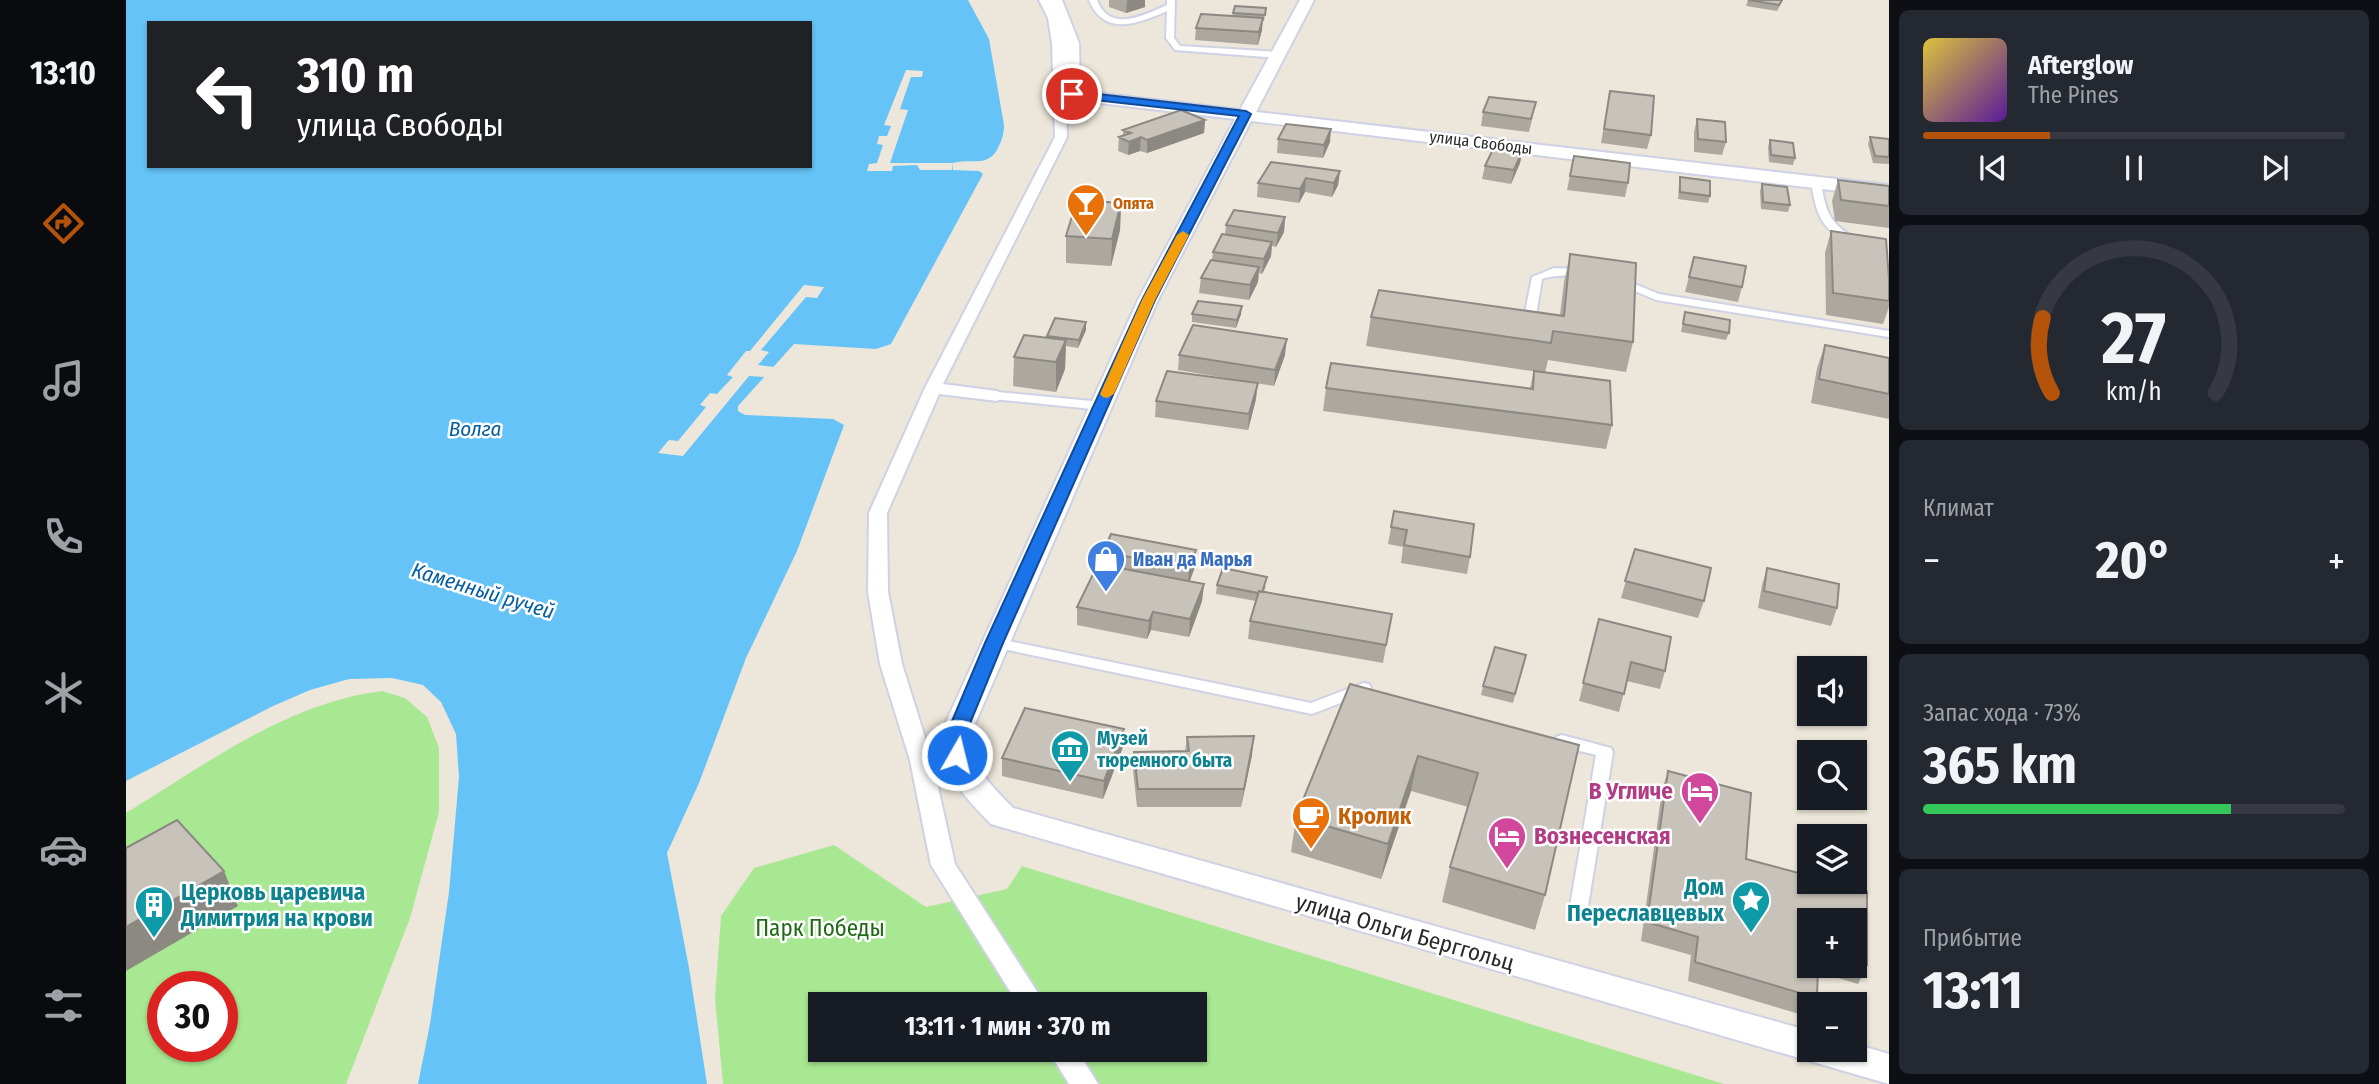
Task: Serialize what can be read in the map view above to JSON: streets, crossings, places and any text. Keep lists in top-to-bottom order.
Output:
{
  "streets": {
    "street": ["улица Свободы", "улица Ольги Берггольц"]
  },
  "water": ["Волга", "Каменный ручей"],
  "parks": ["Парк Победы"],
  "places": {
    "bar": ["Опята"],
    "shop": ["Иван да Марья"],
    "museum": ["Музей тюремного быта"],
    "hotel": ["В Угличе", "Вознесенская"],
    "cafe": ["Кролик"],
    "place": ["Дом Переславцевых"],
    "building": ["Церковь царевича Димитрия на крови"]
  },
  "page": {
    "tabs": "13:10",
    "turn": ["310 m", "улица Свободы"],
    "song": ["Afterglow", "The Pines"],
    "tile": [
      "Климат",
      ["Запас хода · 73%", "365 km"],
      ["Прибытие", "13:11"]
    ],
    "heat": ["−", "20°", "+"],
    "map_buttons": ["+", "−"],
    "limit": "30",
    "trip": "13:11 · 1 мин · 370 m",
    "gauge": ["27", "km/h"]
  }
}
